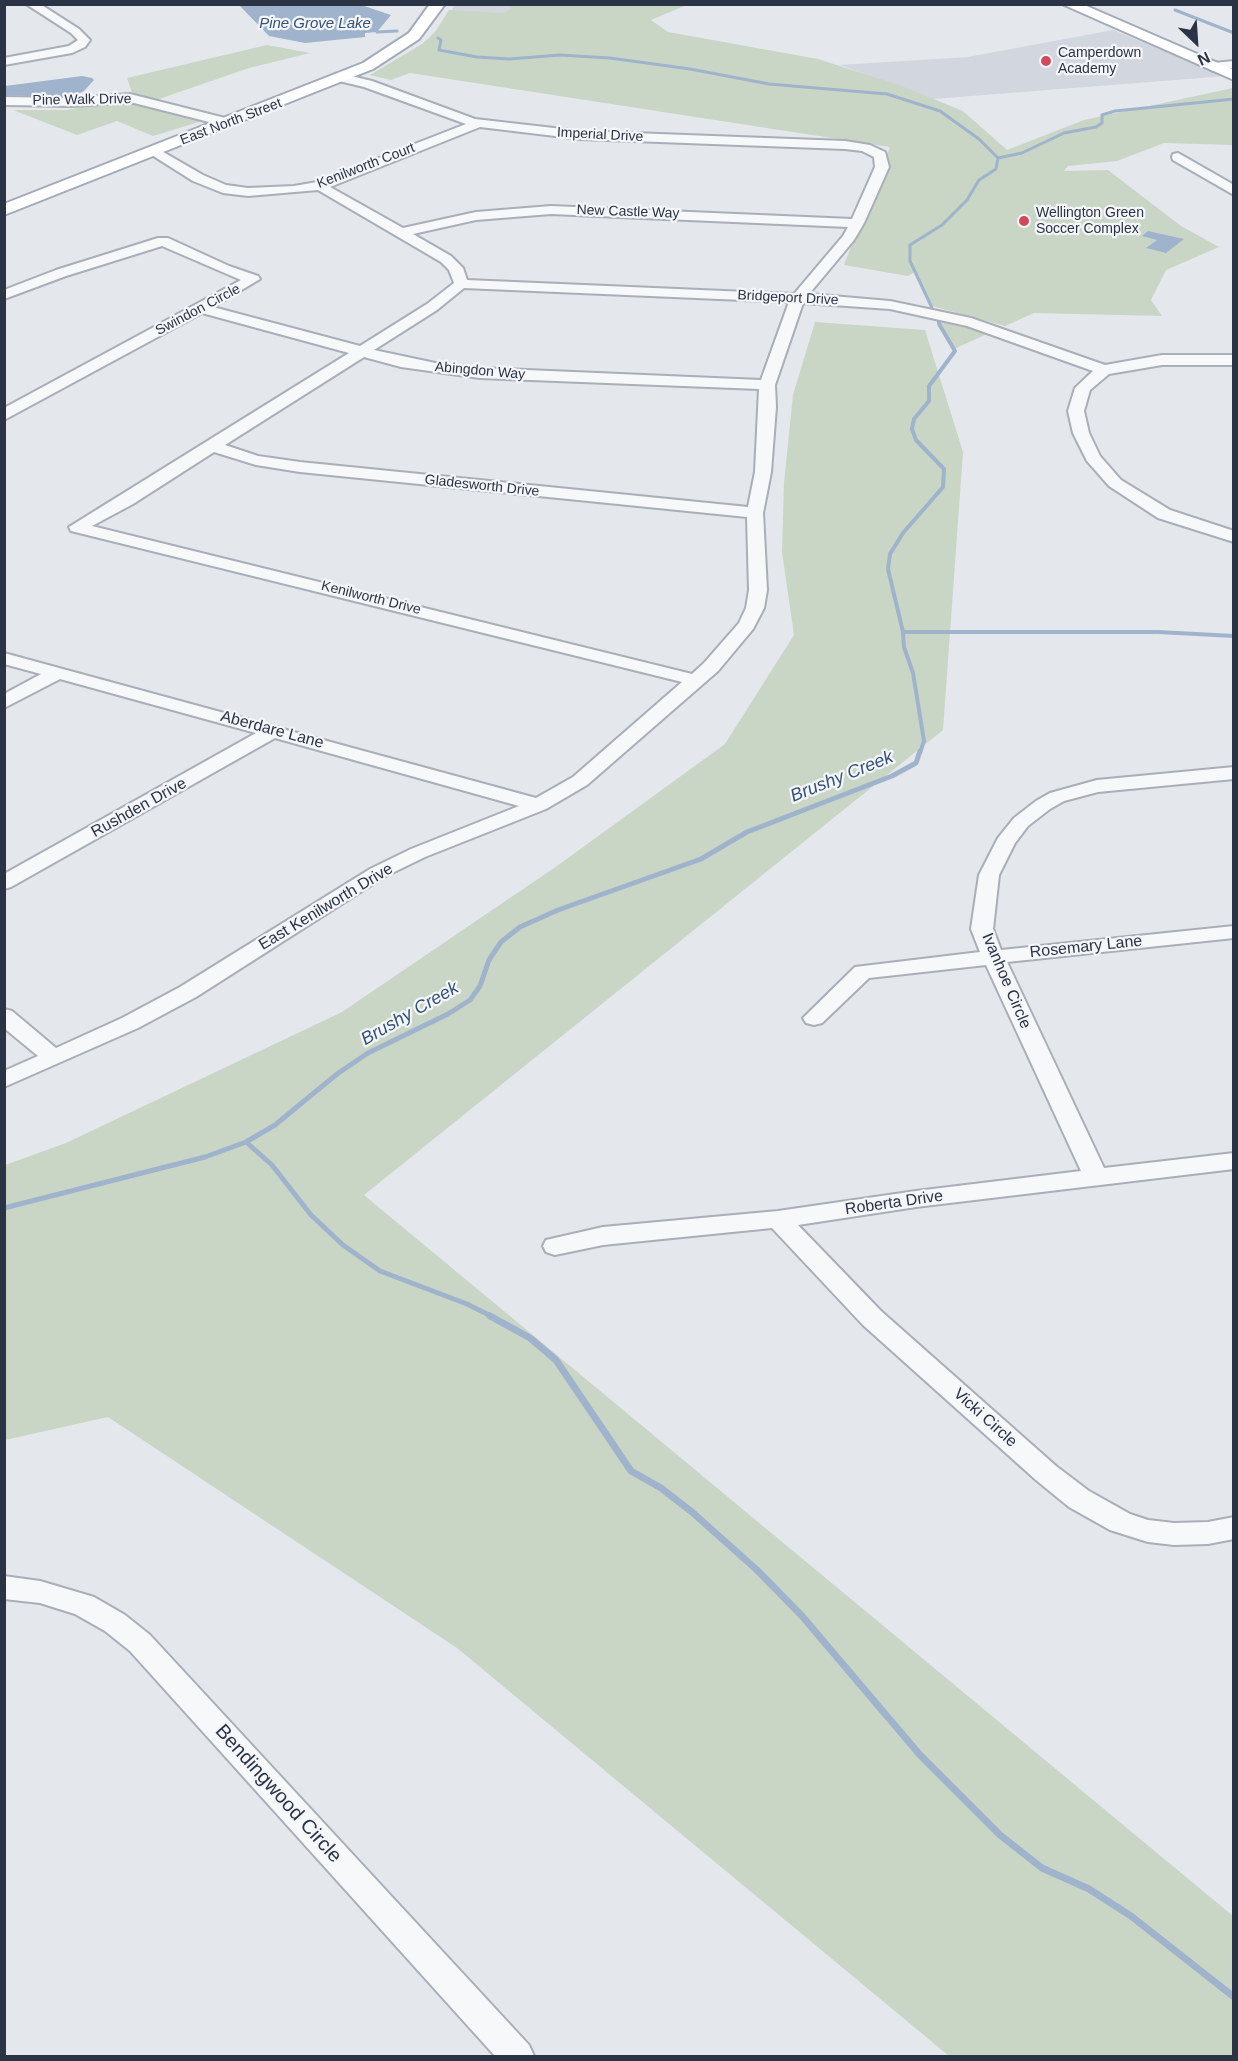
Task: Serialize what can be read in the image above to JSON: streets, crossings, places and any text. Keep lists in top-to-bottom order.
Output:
{
  "streets": {
    "main road": ["East North Street"],
    "street": [
      "Pine Walk Drive",
      "Imperial Drive",
      "Kenilworth Court",
      "New Castle Way",
      "Bridgeport Drive",
      "Swindon Circle",
      "Abingdon Way",
      "Gladesworth Drive",
      "Kenilworth Drive",
      "Aberdare Lane",
      "Rushden Drive",
      "East Kenilworth Drive",
      "Rosemary Lane",
      "Ivanhoe Circle",
      "Roberta Drive",
      "Vicki Circle",
      "Bendingwood Circle"
    ]
  },
  "crossings": [
    ["Pine Walk Drive", "East North Street"],
    ["East North Street", "Imperial Drive"],
    ["East North Street", "Kenilworth Court"],
    ["Imperial Drive", "Kenilworth Court"],
    ["Imperial Drive", "New Castle Way"],
    ["Bridgeport Drive", "Kenilworth Drive"],
    ["Swindon Circle", "Abingdon Way"],
    ["Abingdon Way", "Kenilworth Drive"],
    ["Gladesworth Drive", "Kenilworth Drive"],
    ["Kenilworth Drive", "East Kenilworth Drive"],
    ["Aberdare Lane", "Rushden Drive"],
    ["Aberdare Lane", "East Kenilworth Drive"],
    ["Rosemary Lane", "Ivanhoe Circle"],
    ["Ivanhoe Circle", "Roberta Drive"],
    ["Roberta Drive", "Vicki Circle"]
  ],
  "water": ["Pine Grove Lake", "Brushy Creek"],
  "places": ["Camperdown Academy", "Wellington Green Soccer Complex"],
  "north": "bottom right"
}
